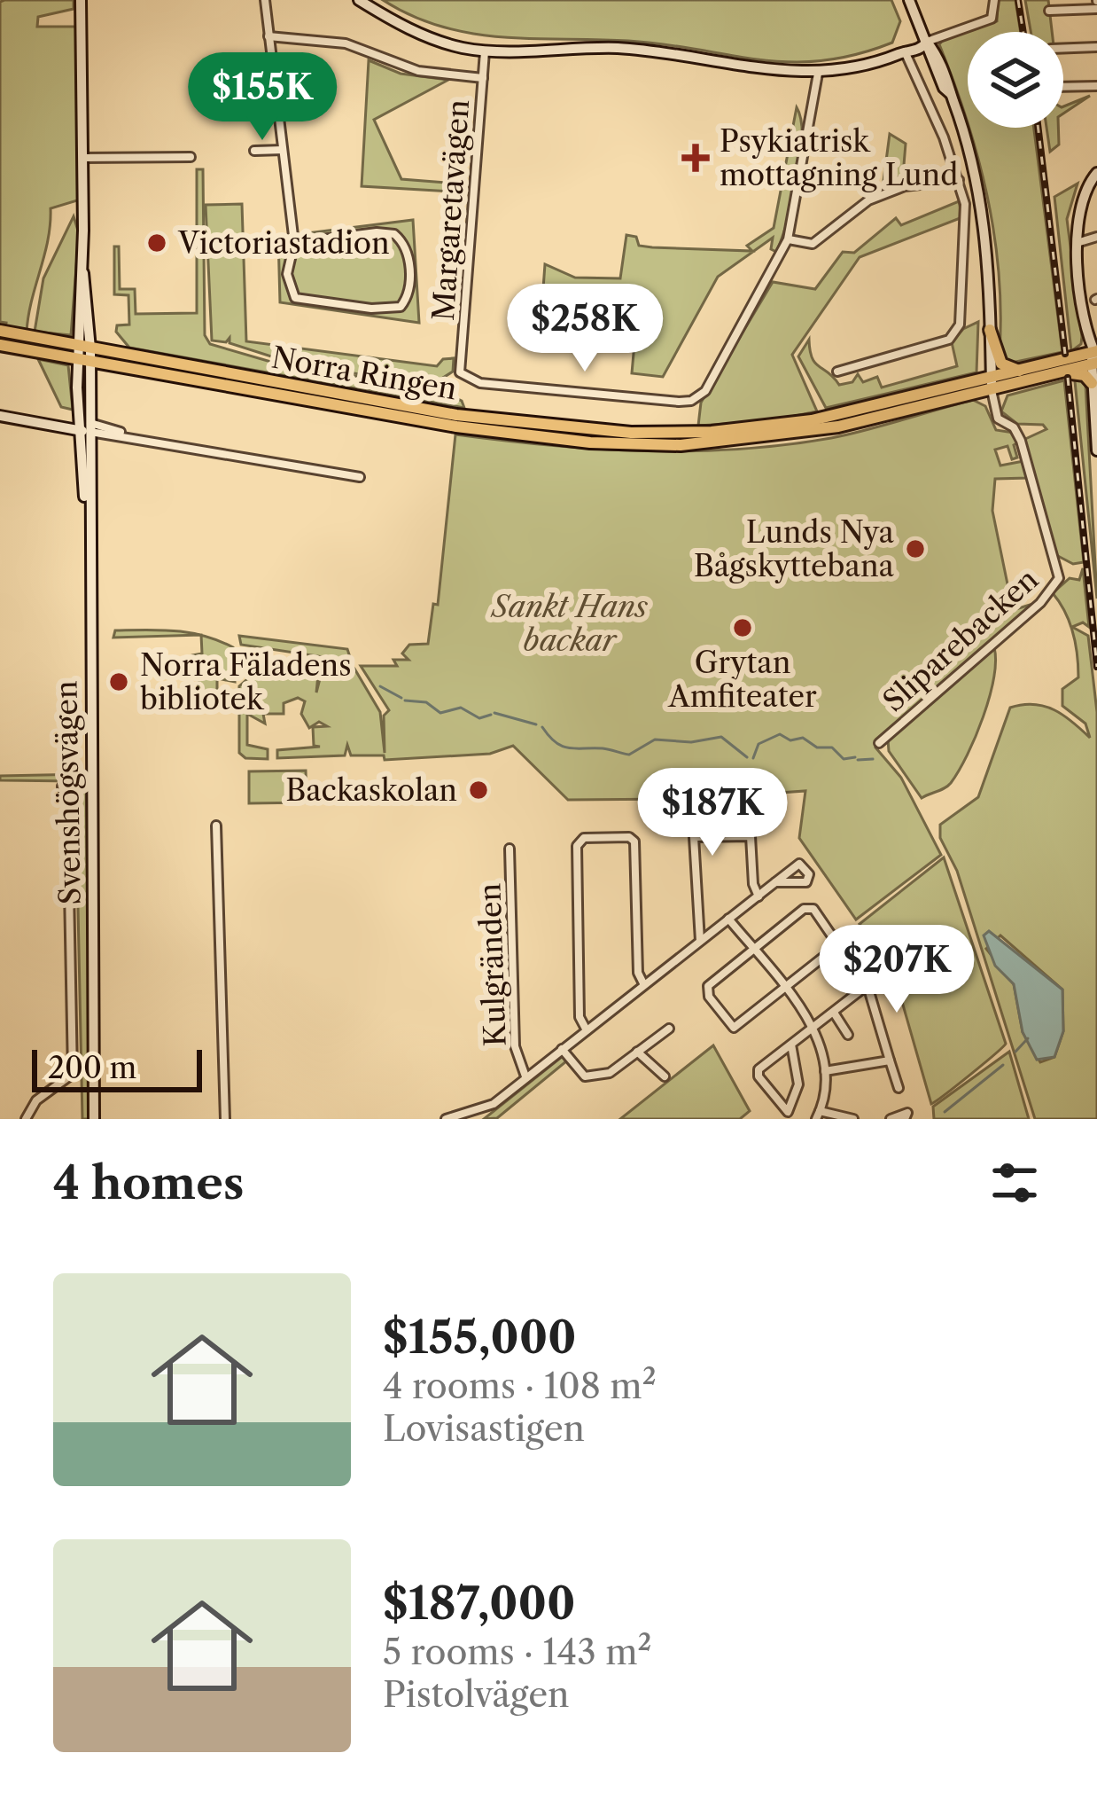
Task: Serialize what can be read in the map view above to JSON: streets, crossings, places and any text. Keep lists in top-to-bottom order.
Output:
{
  "streets": {
    "main road": ["Norra Ringen", "Svenshögsvägen"],
    "street": ["Margaretavägen", "Sliparebacken", "Kulgränden"]
  },
  "crossings": [
    ["Norra Ringen", "Sliparebacken"],
    ["Norra Ringen", "Svenshögsvägen"]
  ],
  "parks": ["Sankt Hans backar"],
  "places": {
    "health": ["Psykiatrisk mottagning Lund"],
    "other": [
      "Victoriastadion",
      "Lunds Nya Bågskyttebana",
      "Grytan Amfiteater",
      "Norra Fäladens bibliotek",
      "Backaskolan"
    ]
  },
  "scale_bar": "200 m",
  "page": {
    "price": [
      "$155K",
      "$258K",
      "$187K",
      "$207K"
    ],
    "scale": "200 m",
    "heading": "4 homes",
    "list": [
      {
        "name": "$155,000",
        "note": "4 rooms · 108 m² · Lovisastigen"
      },
      {
        "name": "$187,000",
        "note": "5 rooms · 143 m² · Pistolvägen"
      }
    ]
  }
}
